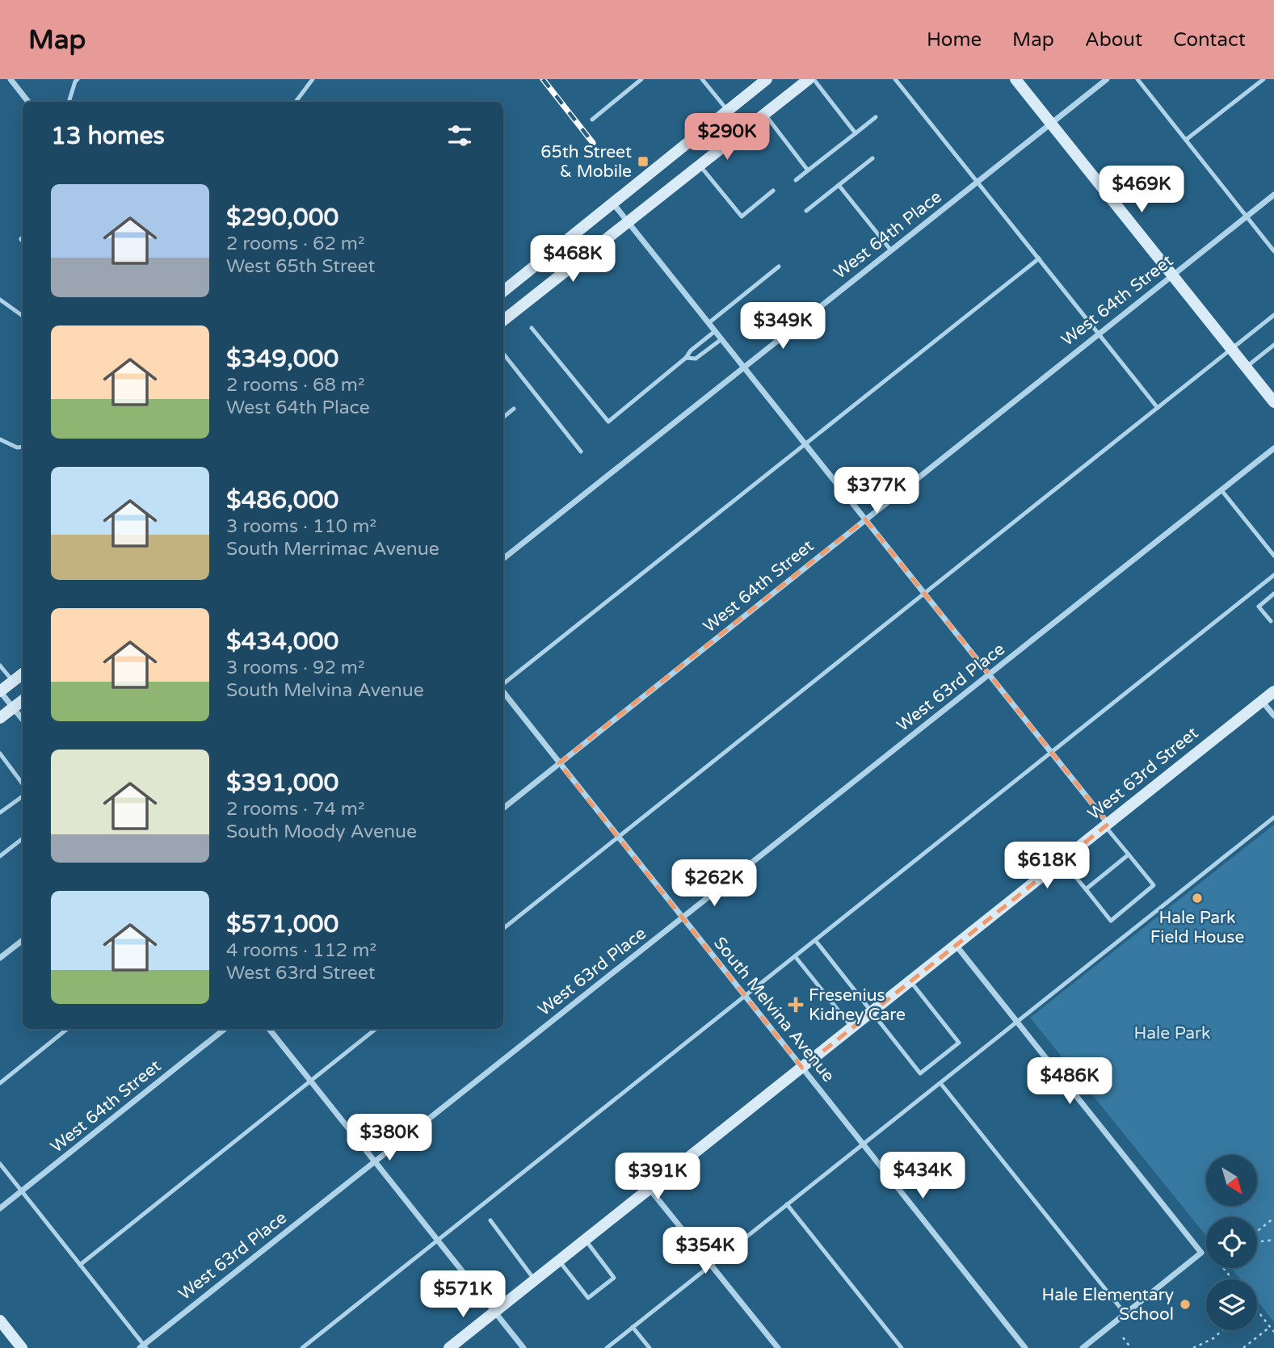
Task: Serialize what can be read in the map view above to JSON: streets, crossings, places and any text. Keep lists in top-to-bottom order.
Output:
{
  "streets": {
    "street": [
      "West 64th Place",
      "West 64th Street",
      "West 63rd Place",
      "West 63rd Street",
      "South Melvina Avenue"
    ]
  },
  "crossings": [
    ["West 64th Street", "South Melvina Avenue"],
    ["West 63rd Place", "South Melvina Avenue"],
    ["West 63rd Street", "South Melvina Avenue"]
  ],
  "parks": ["Hale Park"],
  "places": {
    "transit": ["65th Street & Mobile"],
    "other": ["Hale Park Field House", "Hale Elementary School"],
    "health": ["Fresenius Kidney Care"]
  },
  "north": "bottom right",
  "page": {
    "header": "Map",
    "nav": [
      "Home",
      "Map",
      "About",
      "Contact"
    ],
    "heading": "13 homes",
    "price": [
      "$290K",
      "$469K",
      "$468K",
      "$349K",
      "$377K",
      "$618K",
      "$262K",
      "$486K",
      "$380K",
      "$434K",
      "$391K",
      "$354K",
      "$571K"
    ],
    "list": [
      {
        "name": "$290,000",
        "note": "2 rooms · 62 m² · West 65th Street"
      },
      {
        "name": "$349,000",
        "note": "2 rooms · 68 m² · West 64th Place"
      },
      {
        "name": "$486,000",
        "note": "3 rooms · 110 m² · South Merrimac Avenue"
      },
      {
        "name": "$434,000",
        "note": "3 rooms · 92 m² · South Melvina Avenue"
      },
      {
        "name": "$391,000",
        "note": "2 rooms · 74 m² · South Moody Avenue"
      },
      {
        "name": "$571,000",
        "note": "4 rooms · 112 m² · West 63rd Street"
      }
    ]
  }
}
